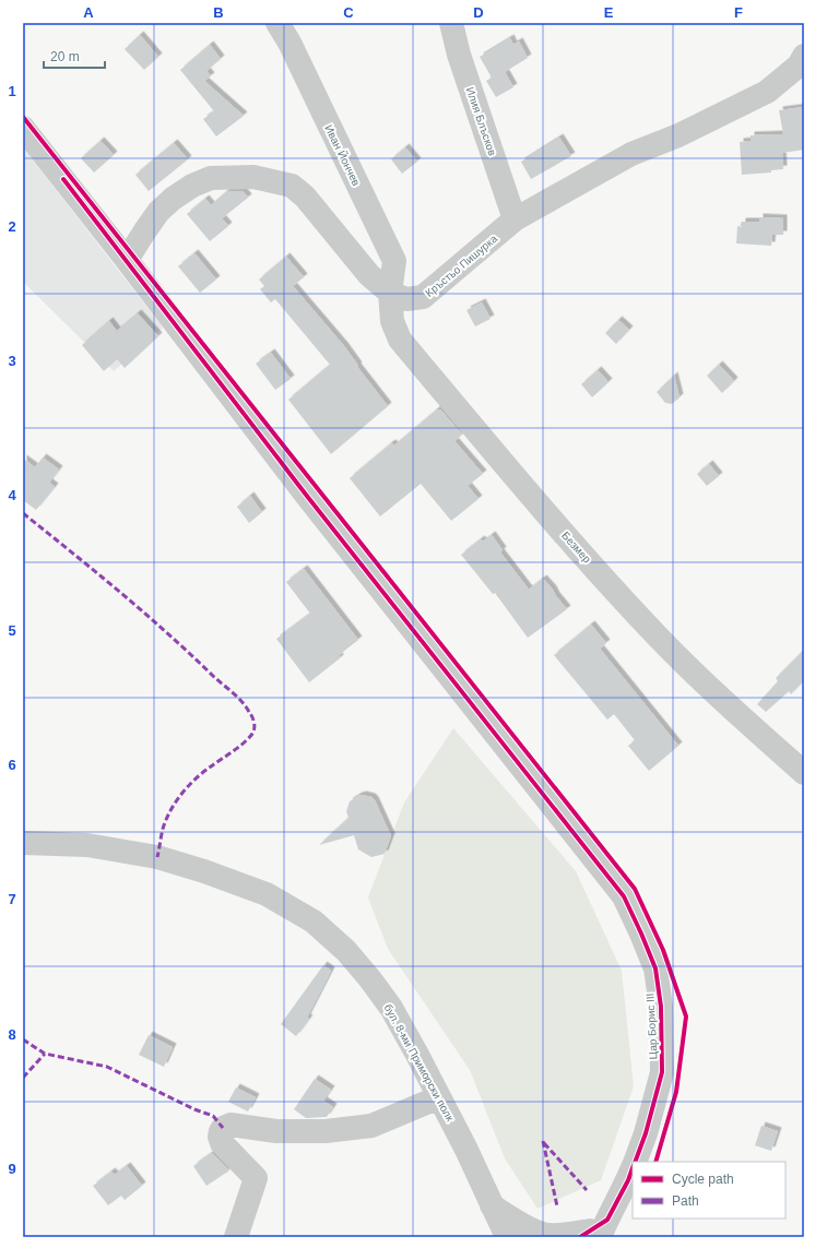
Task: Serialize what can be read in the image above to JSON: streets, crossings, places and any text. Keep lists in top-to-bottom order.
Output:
{
  "streets": {
    "street": [
      "Илия Блъсков",
      "Иван Йончев",
      "Кръстьо Пишурка",
      "Безмер",
      "Цар Борис III",
      "бул. 8-ми Приморски полк"
    ]
  },
  "crossings": [
    ["Илия Блъсков", "Кръстьо Пишурка"],
    ["Иван Йончев", "Кръстьо Пишурка"],
    ["Иван Йончев", "Безмер"],
    ["Кръстьо Пишурка", "Безмер"],
    ["Кръстьо Пишурка", "Цар Борис III"]
  ],
  "legend": ["Cycle path", "Path"],
  "scale_bar": "20 m",
  "grid": {
    "columns": [
      "A",
      "B",
      "C",
      "D",
      "E",
      "F"
    ],
    "rows": [
      "1",
      "2",
      "3",
      "4",
      "5",
      "6",
      "7",
      "8",
      "9"
    ]
  }
}
